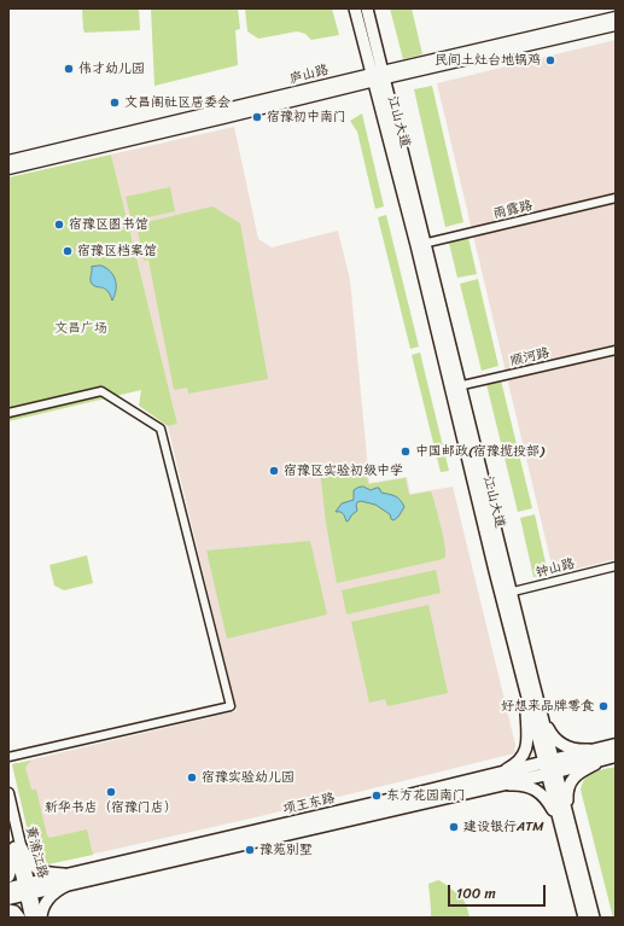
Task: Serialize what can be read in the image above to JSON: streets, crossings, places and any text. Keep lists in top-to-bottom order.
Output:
{
  "streets": {
    "main road": ["江山大道", "项王东路"],
    "street": [
      "庐山路",
      "雨露路",
      "顺河路",
      "钟山路",
      "黄浦江路"
    ]
  },
  "crossings": [
    ["庐山路", "江山大道"],
    ["江山大道", "雨露路"],
    ["江山大道", "顺河路"],
    ["江山大道", "钟山路"],
    ["江山大道", "项王东路"],
    ["项王东路", "黄浦江路"]
  ],
  "parks": ["文昌广场"],
  "places": [
    "民间土灶台地锅鸡",
    "伟才幼儿园",
    "文昌阁社区居委会",
    "宿豫初中南门",
    "宿豫区图书馆",
    "宿豫区档案馆",
    "中国邮政(宿豫揽投部)",
    "宿豫区实验初级中学",
    "好想来品牌零食",
    "宿豫实验幼儿园",
    "新华书店（宿豫门店）",
    "东方花园南门",
    "建设银行ATM",
    "豫苑别墅"
  ],
  "scale_bar": "100 m"
}
